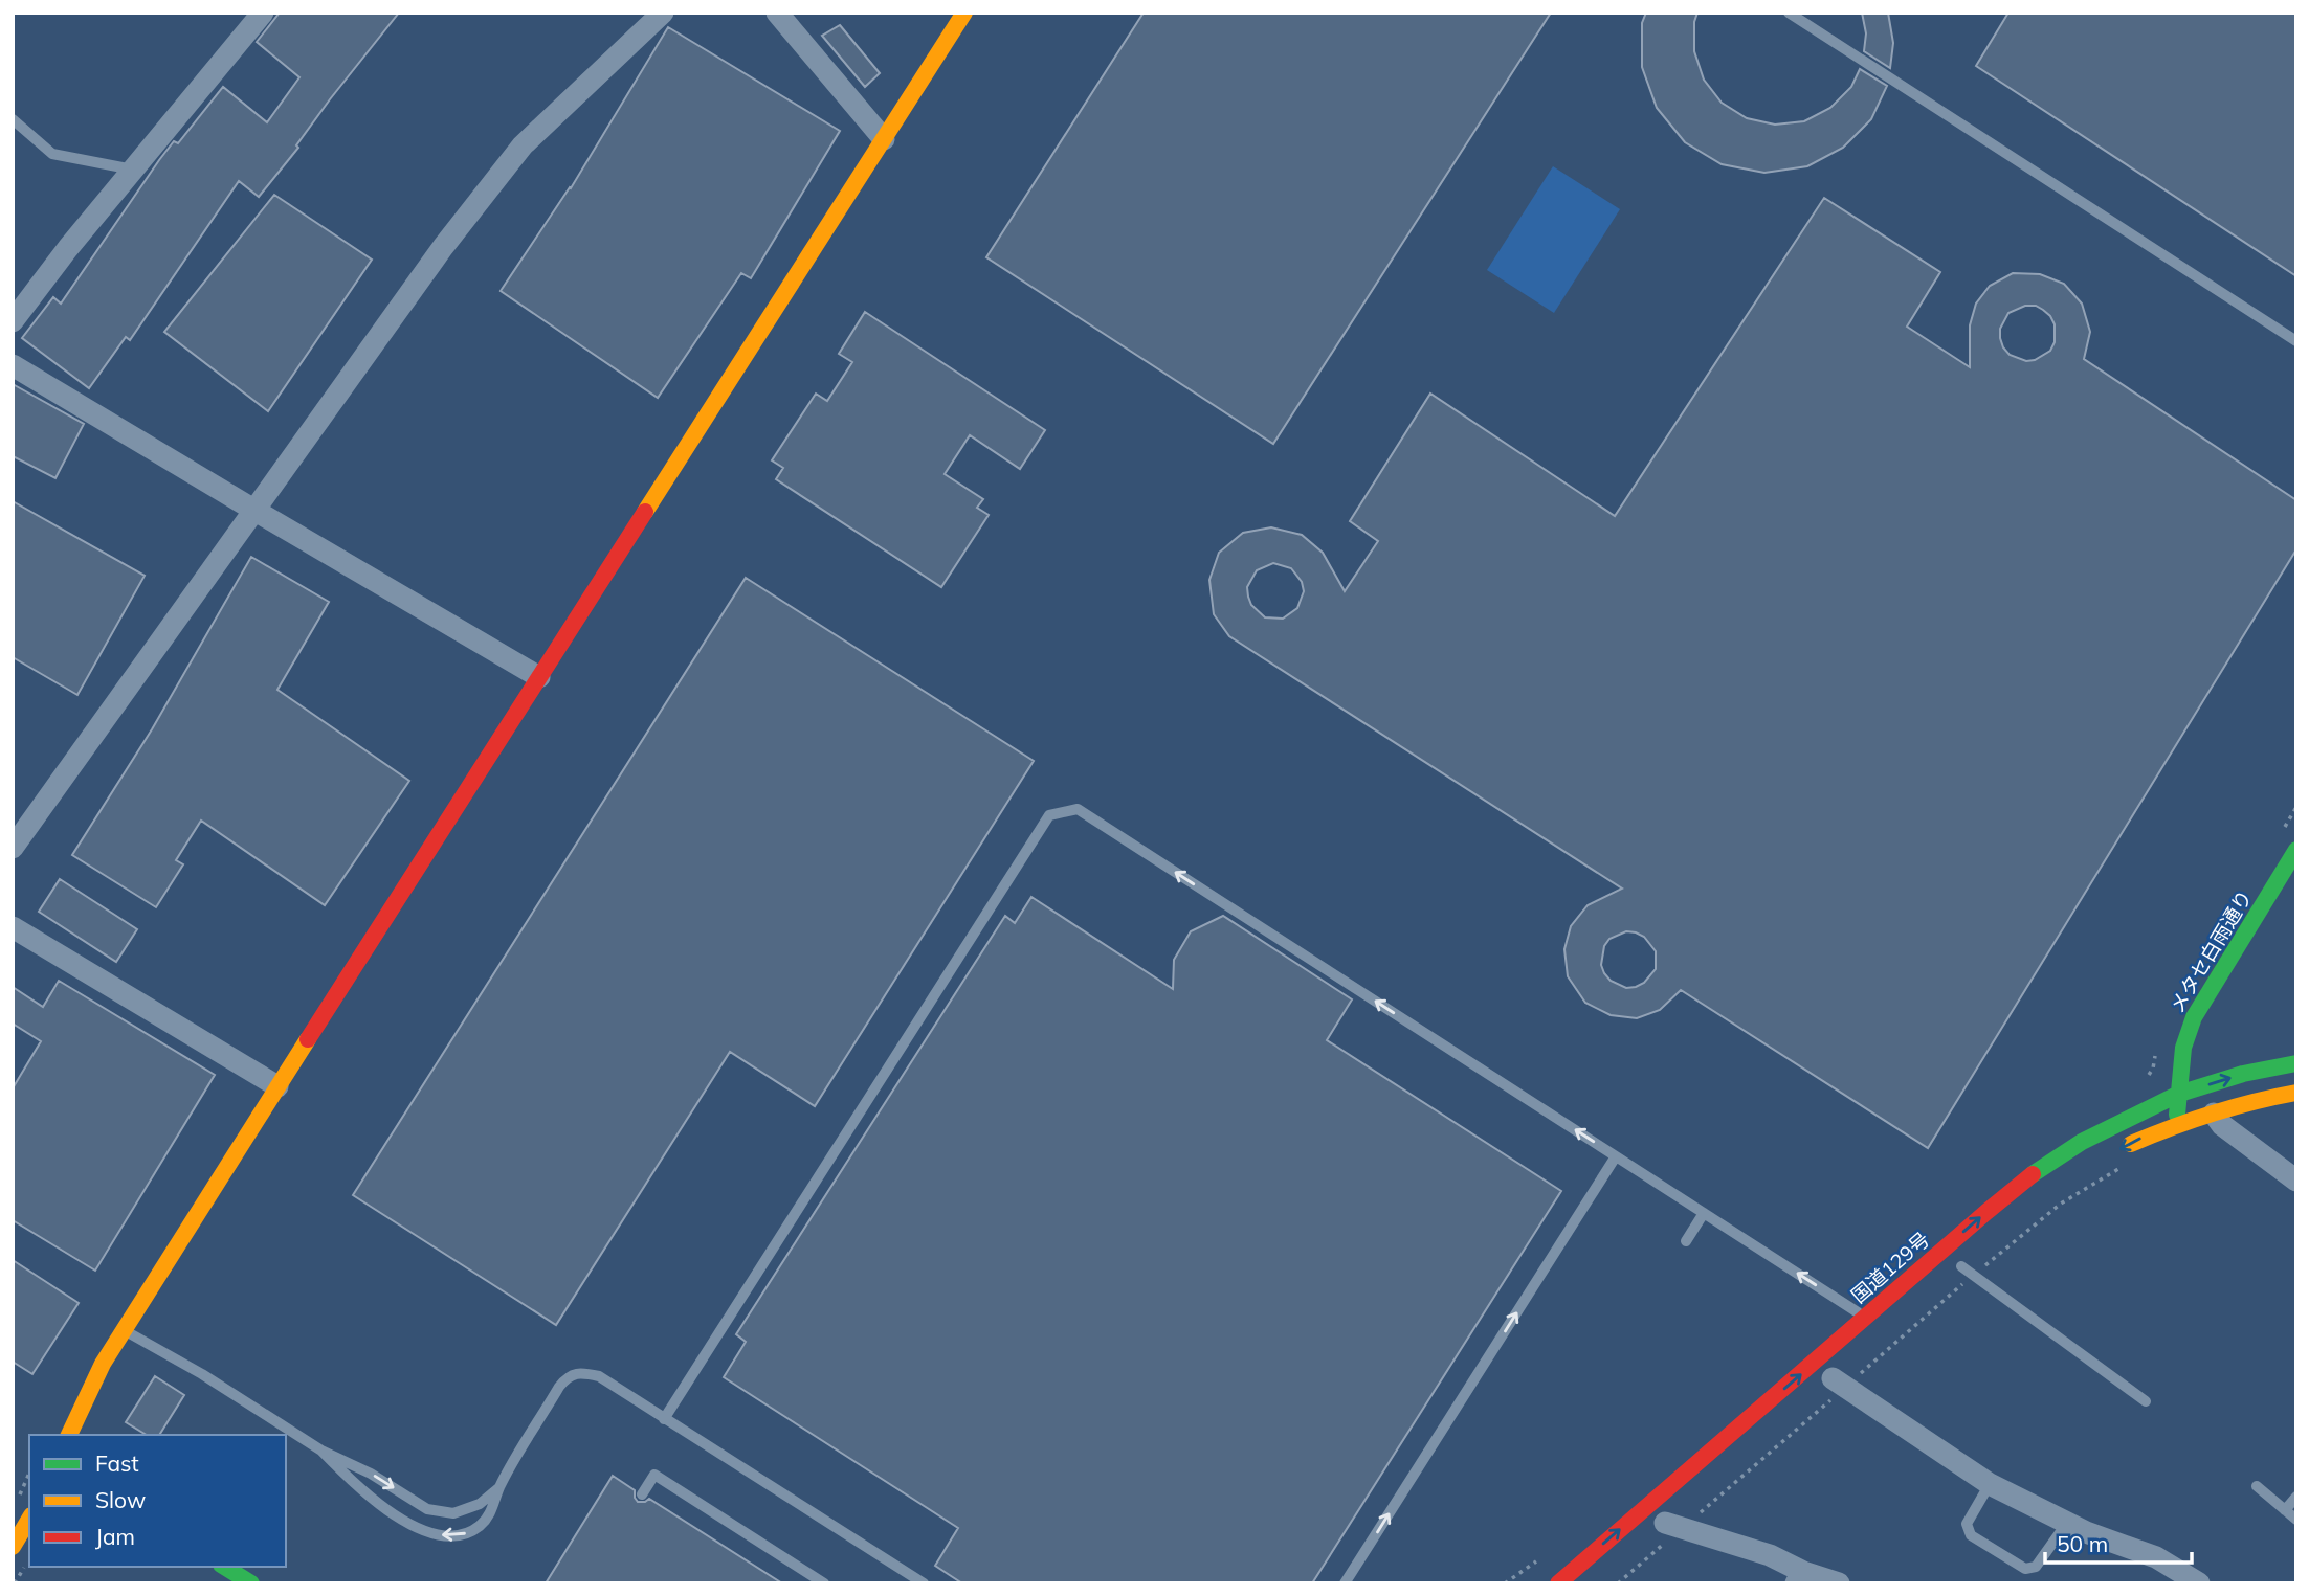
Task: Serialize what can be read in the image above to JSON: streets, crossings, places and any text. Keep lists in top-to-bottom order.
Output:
{
  "streets": {
    "main road": ["メタセ白雨通り", "国道129号"]
  },
  "crossings": [
    ["メタセ白雨通り", "国道129号"]
  ],
  "one_way": ["国道129号"],
  "legend": ["Fast", "Slow", "Jam"],
  "scale_bar": "50 m"
}
